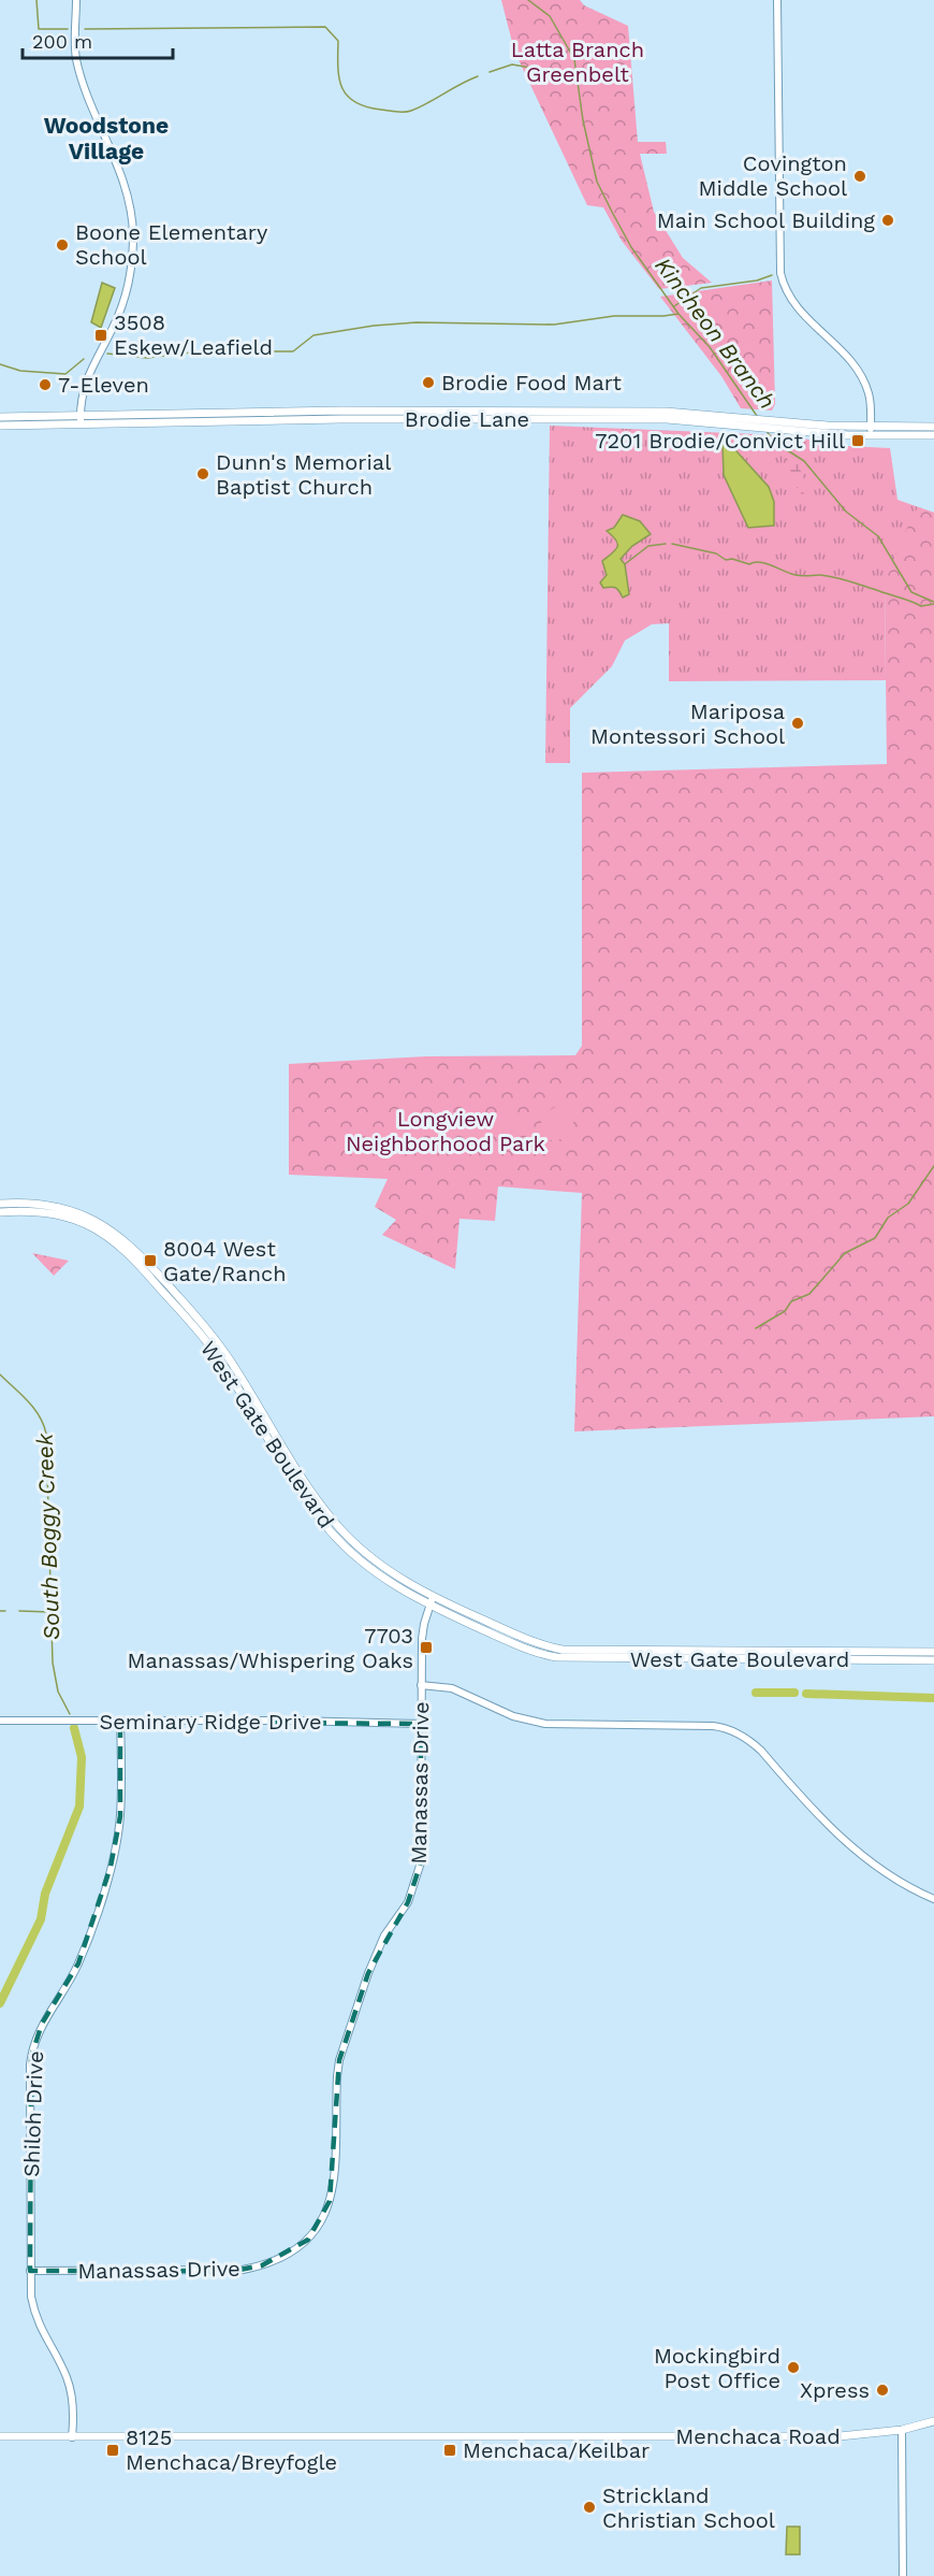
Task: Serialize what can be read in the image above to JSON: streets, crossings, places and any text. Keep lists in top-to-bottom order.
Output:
{
  "streets": {
    "main road": ["Brodie Lane", "West Gate Boulevard", "Menchaca Road"],
    "street": ["Seminary Ridge Drive", "Manassas Drive", "Shiloh Drive"]
  },
  "crossings": [
    ["West Gate Boulevard", "Manassas Drive"],
    ["Seminary Ridge Drive", "Manassas Drive"],
    ["Seminary Ridge Drive", "Shiloh Drive"],
    ["Manassas Drive", "Shiloh Drive"],
    ["Shiloh Drive", "Menchaca Road"]
  ],
  "districts": ["Woodstone Village"],
  "water": ["Kincheon Branch", "South Boggy Creek"],
  "parks": ["Latta Branch Greenbelt", "Longview Neighborhood Park"],
  "places": {
    "other": [
      "Covington Middle School",
      "Main School Building",
      "Boone Elementary School",
      "Brodie Food Mart",
      "7-Eleven",
      "Dunn's Memorial Baptist Church",
      "Mariposa Montessori School",
      "Mockingbird Post Office",
      "Xpress",
      "Strickland Christian School"
    ],
    "transit": [
      "3508 Eskew/Leafield",
      "7201 Brodie/Convict Hill",
      "8004 West Gate/Ranch",
      "7703 Manassas/Whispering Oaks",
      "8125 Menchaca/Breyfogle",
      "Menchaca/Keilbar"
    ]
  },
  "scale_bar": "200 m"
}
